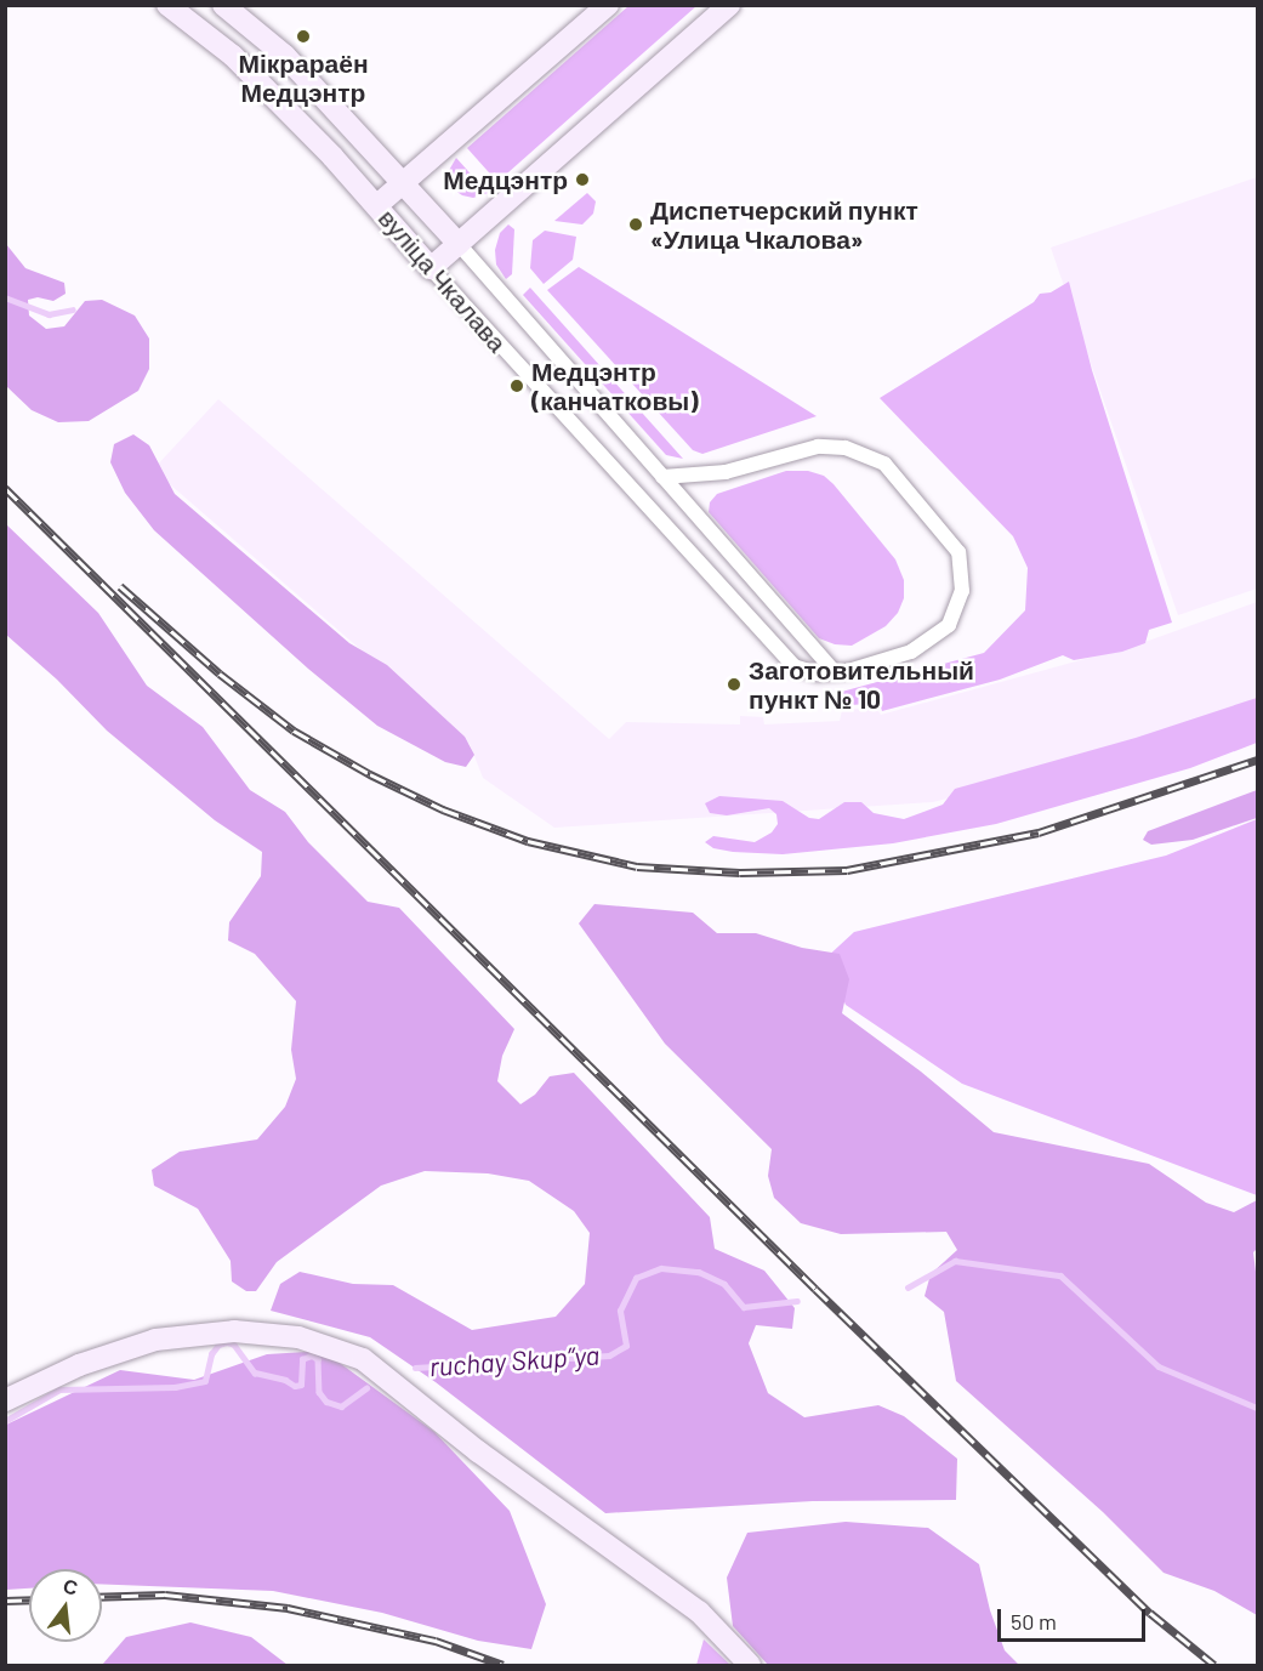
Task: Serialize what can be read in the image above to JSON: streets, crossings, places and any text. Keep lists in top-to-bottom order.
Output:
{
  "streets": {
    "main road": ["вуліца Чкалава"]
  },
  "water": ["ruchay Skup’’ya"],
  "places": [
    "Мікрараён Медцэнтр",
    "Медцэнтр",
    "Диспетчерский пункт «Улица Чкалова»",
    "Медцэнтр (канчатковы)",
    "Заготовительный пункт № 10"
  ],
  "scale_bar": "50 m",
  "north": "top"
}
